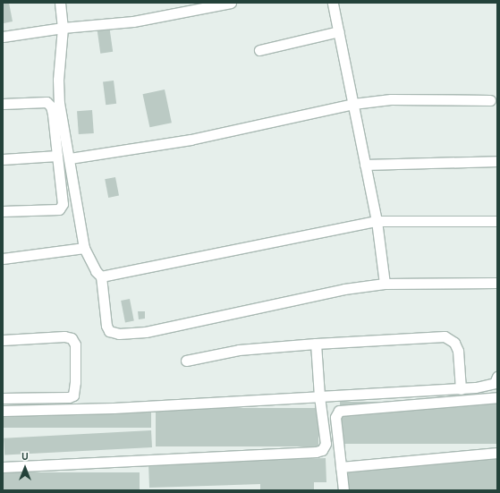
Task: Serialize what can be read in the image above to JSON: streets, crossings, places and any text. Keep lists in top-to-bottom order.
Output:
{
  "north": "top"
}
